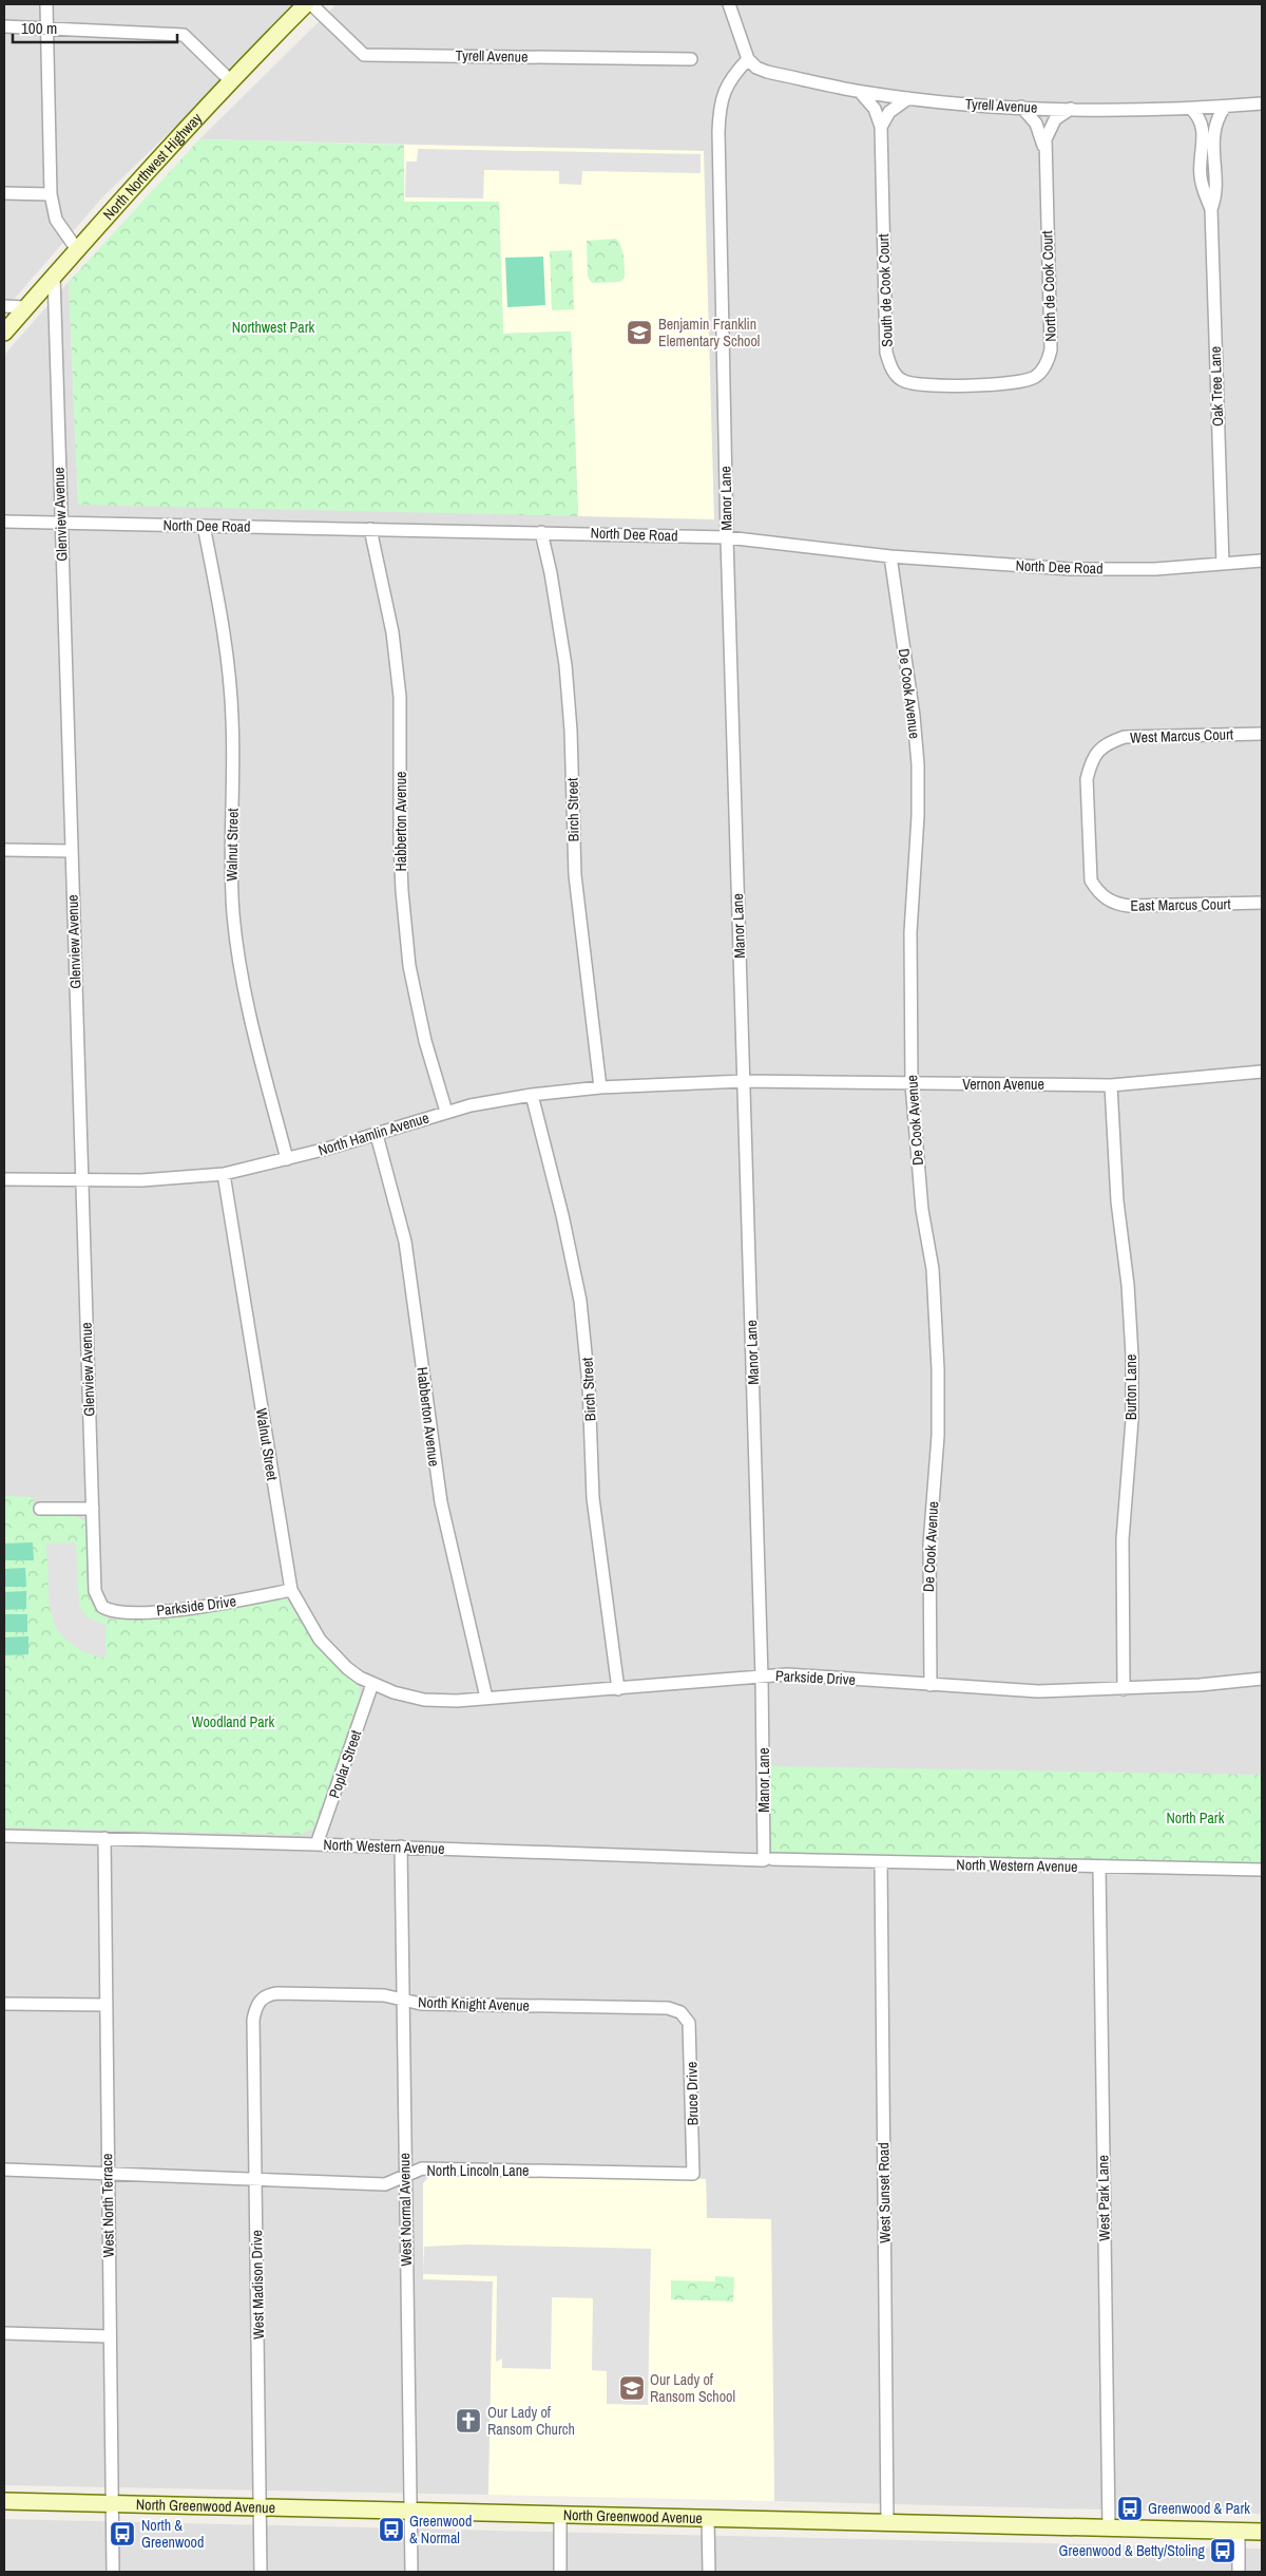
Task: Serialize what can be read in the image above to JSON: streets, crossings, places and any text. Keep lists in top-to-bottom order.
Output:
{
  "streets": {
    "main road": ["North Northwest Highway", "North Greenwood Avenue"],
    "street": [
      "Tyrell Avenue",
      "North de Cook Court",
      "South de Cook Court",
      "Oak Tree Lane",
      "Manor Lane",
      "Glenview Avenue",
      "North Dee Road",
      "De Cook Avenue",
      "West Marcus Court",
      "Birch Street",
      "Habberton Avenue",
      "Walnut Street",
      "East Marcus Court",
      "Vernon Avenue",
      "North Hamlin Avenue",
      "Burton Lane",
      "Parkside Drive",
      "Poplar Street",
      "North Western Avenue",
      "North Knight Avenue",
      "Bruce Drive",
      "North Lincoln Lane",
      "West Sunset Road",
      "West Park Lane",
      "West North Terrace",
      "West Normal Avenue",
      "West Madison Drive"
    ]
  },
  "crossings": [
    ["Tyrell Avenue", "North de Cook Court"],
    ["Tyrell Avenue", "South de Cook Court"],
    ["Tyrell Avenue", "Oak Tree Lane"],
    ["Tyrell Avenue", "Manor Lane"],
    ["North Northwest Highway", "Glenview Avenue"],
    ["North de Cook Court", "South de Cook Court"],
    ["Oak Tree Lane", "North Dee Road"],
    ["Manor Lane", "North Dee Road"],
    ["Manor Lane", "Vernon Avenue"],
    ["Manor Lane", "North Hamlin Avenue"],
    ["Manor Lane", "Parkside Drive"],
    ["Manor Lane", "North Western Avenue"],
    ["Glenview Avenue", "North Dee Road"],
    ["Glenview Avenue", "North Hamlin Avenue"],
    ["Glenview Avenue", "Parkside Drive"],
    ["North Dee Road", "De Cook Avenue"],
    ["North Dee Road", "Birch Street"],
    ["North Dee Road", "Habberton Avenue"],
    ["North Dee Road", "Walnut Street"],
    ["De Cook Avenue", "Vernon Avenue"],
    ["De Cook Avenue", "Parkside Drive"],
    ["West Marcus Court", "East Marcus Court"],
    ["Birch Street", "North Hamlin Avenue"],
    ["Birch Street", "Parkside Drive"],
    ["Habberton Avenue", "North Hamlin Avenue"],
    ["Habberton Avenue", "Parkside Drive"],
    ["Walnut Street", "North Hamlin Avenue"],
    ["Walnut Street", "Parkside Drive"],
    ["Walnut Street", "Poplar Street"],
    ["Vernon Avenue", "North Hamlin Avenue"],
    ["Vernon Avenue", "Burton Lane"],
    ["Burton Lane", "Parkside Drive"],
    ["Parkside Drive", "Poplar Street"],
    ["Poplar Street", "North Western Avenue"],
    ["North Western Avenue", "West Sunset Road"],
    ["North Western Avenue", "West Park Lane"],
    ["North Western Avenue", "West North Terrace"],
    ["North Western Avenue", "West Normal Avenue"],
    ["North Knight Avenue", "Bruce Drive"],
    ["North Knight Avenue", "West Normal Avenue"],
    ["North Knight Avenue", "West Madison Drive"],
    ["Bruce Drive", "North Lincoln Lane"],
    ["North Lincoln Lane", "West North Terrace"],
    ["North Lincoln Lane", "West Normal Avenue"],
    ["North Lincoln Lane", "West Madison Drive"],
    ["West Sunset Road", "North Greenwood Avenue"],
    ["West Park Lane", "North Greenwood Avenue"],
    ["West North Terrace", "North Greenwood Avenue"],
    ["West Normal Avenue", "North Greenwood Avenue"],
    ["West Madison Drive", "North Greenwood Avenue"]
  ],
  "parks": ["Northwest Park", "Woodland Park", "North Park"],
  "places": {
    "school or university": ["Benjamin Franklin Elementary School", "Our Lady of Ransom School"],
    "church": ["Our Lady of Ransom Church"],
    "bus stop": [
      "Greenwood & Park",
      "Greenwood & Normal",
      "North & Greenwood",
      "Greenwood & Betty/Stoling"
    ]
  },
  "scale_bar": "100 m"
}
